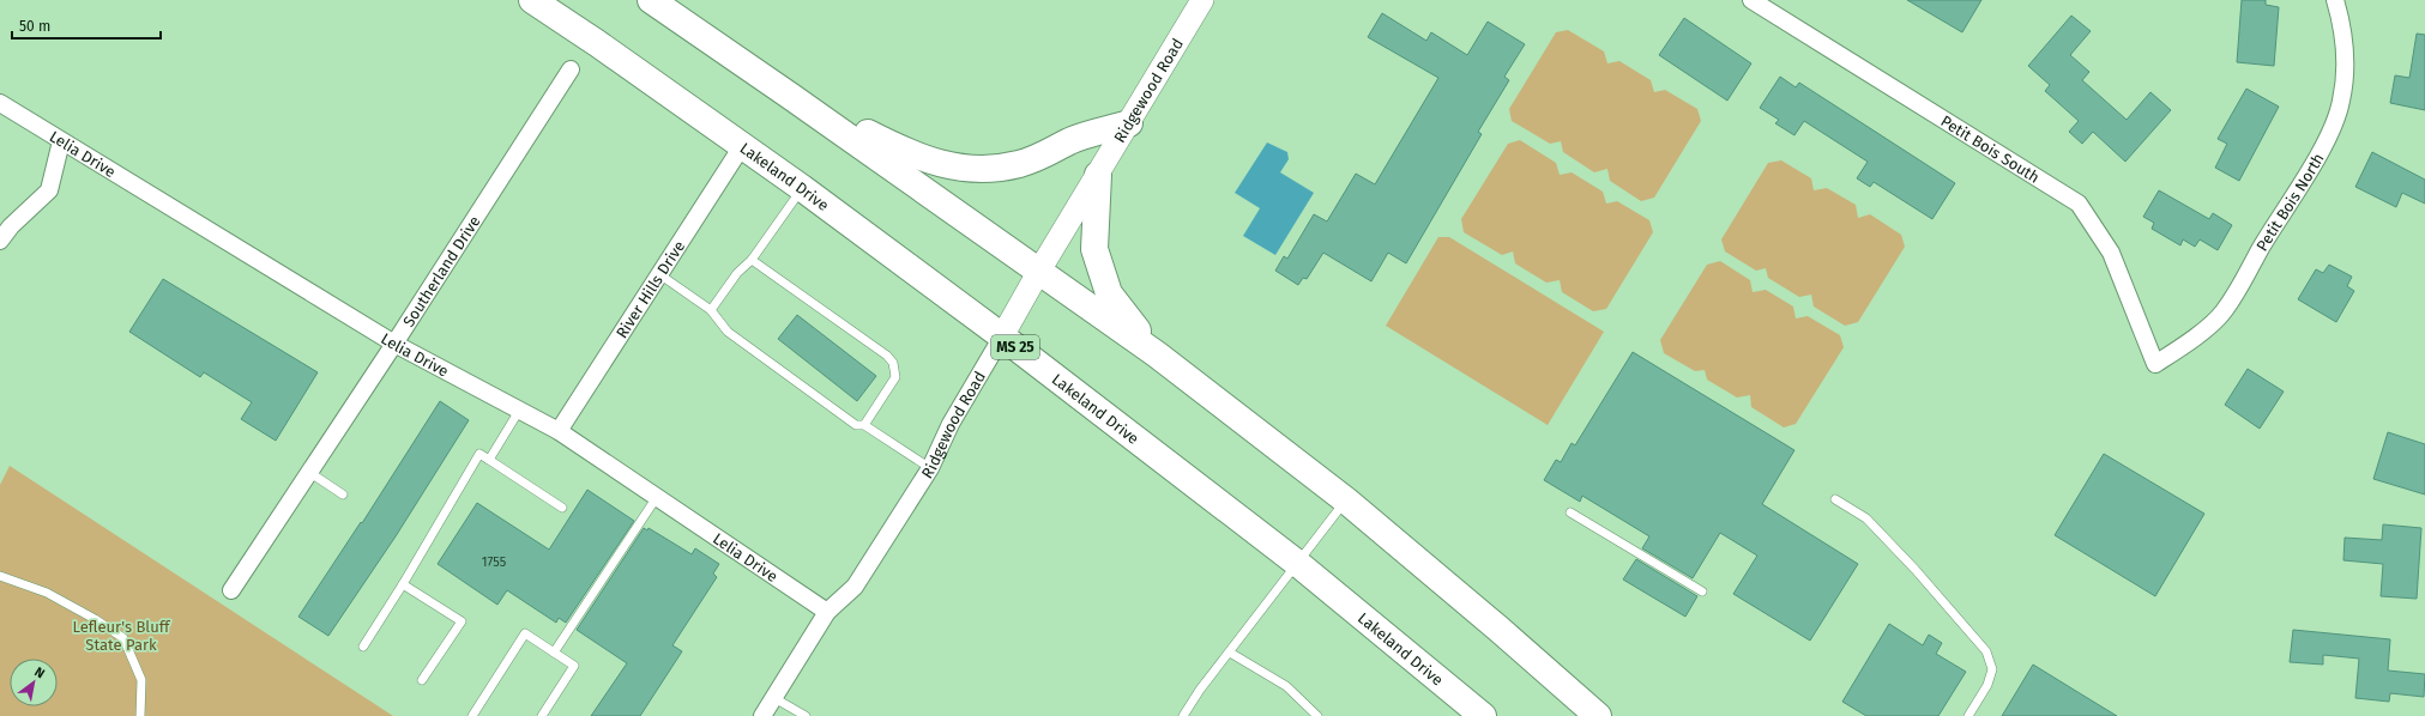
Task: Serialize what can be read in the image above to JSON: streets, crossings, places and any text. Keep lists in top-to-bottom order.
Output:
{
  "streets": {
    "highway": ["Lakeland Drive", "MS 25"],
    "street": [
      "Ridgewood Road",
      "Petit Bois South",
      "Lelia Drive",
      "Petit Bois North",
      "Southerland Drive",
      "River Hills Drive"
    ]
  },
  "crossings": [
    ["Ridgewood Road", "Lelia Drive"],
    ["Ridgewood Road", "Lakeland Drive"],
    ["Petit Bois South", "Petit Bois North"],
    ["Lelia Drive", "Southerland Drive"],
    ["Lelia Drive", "River Hills Drive"],
    ["Lakeland Drive", "River Hills Drive"]
  ],
  "parks": ["Lefleur's Bluff State Park"],
  "house_numbers": ["1755"],
  "scale_bar": "50 m",
  "north": "top right"
}
